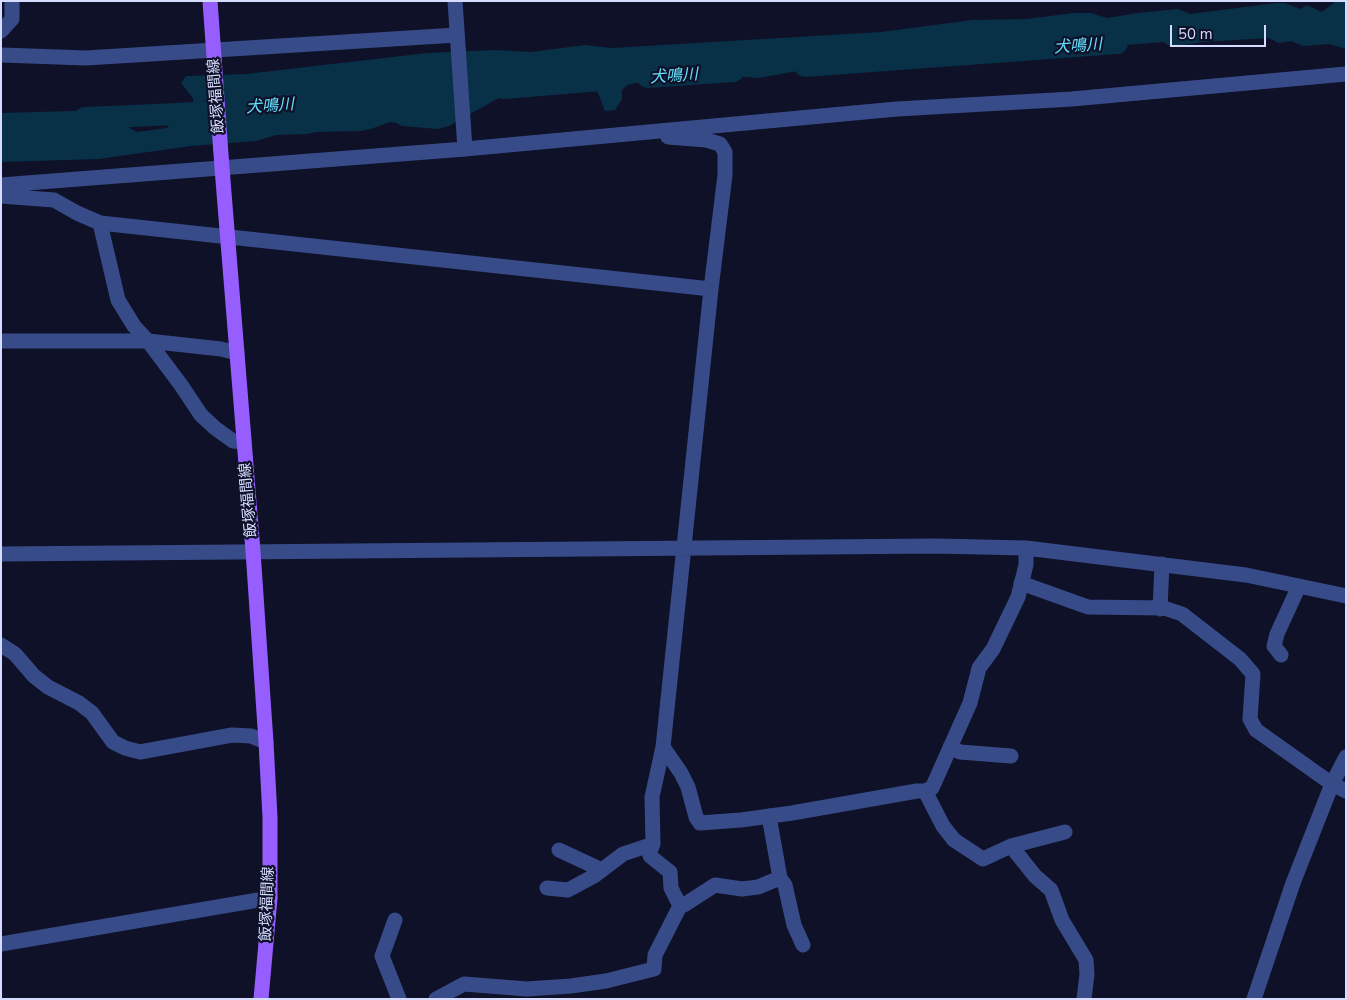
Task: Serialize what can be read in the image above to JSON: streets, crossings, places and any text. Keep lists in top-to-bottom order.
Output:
{
  "streets": {
    "main road": ["飯塚福間線"]
  },
  "water": ["犬鳴川"],
  "scale_bar": "50 m"
}
